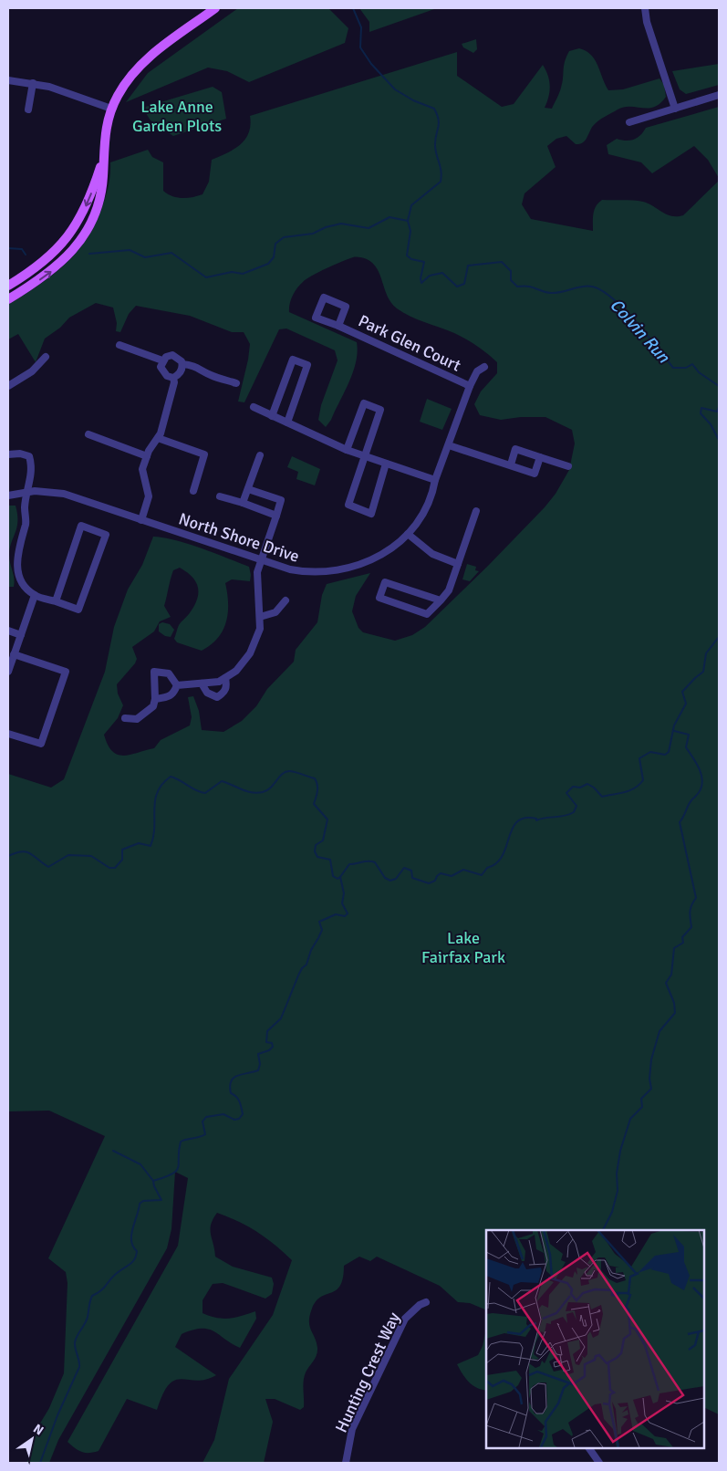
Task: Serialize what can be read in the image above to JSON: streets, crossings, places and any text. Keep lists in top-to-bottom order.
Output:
{
  "streets": {
    "street": ["Park Glen Court", "North Shore Drive", "Hunting Crest Way"]
  },
  "crossings": [
    ["Park Glen Court", "North Shore Drive"]
  ],
  "water": ["Colvin Run"],
  "parks": ["Lake Anne Garden Plots", "Lake Fairfax Park"],
  "north": "top right"
}
